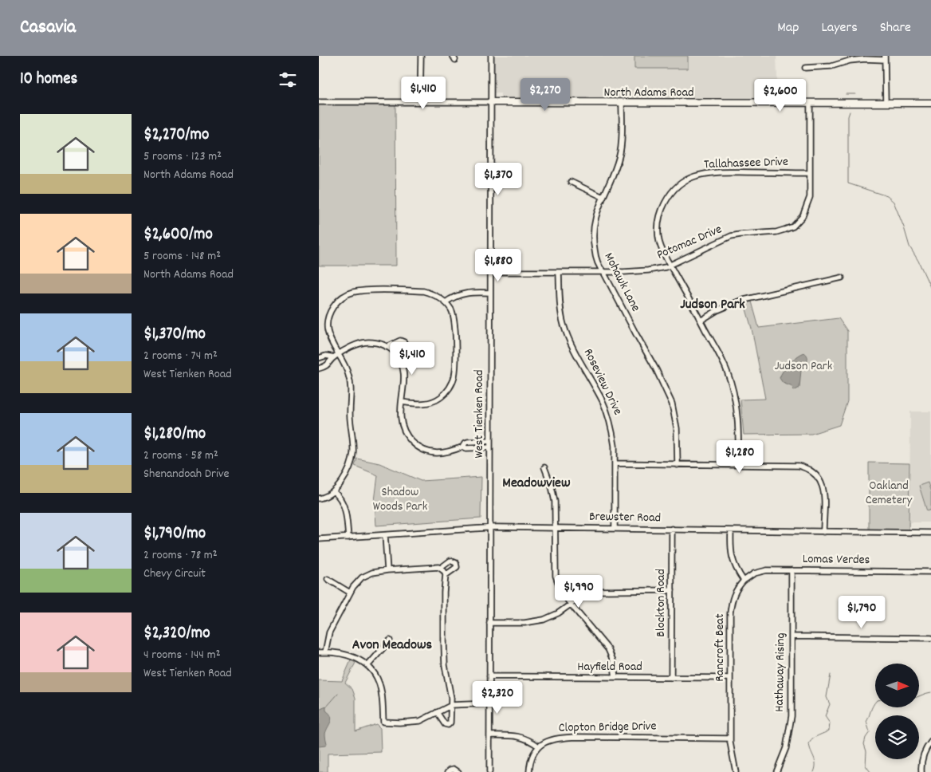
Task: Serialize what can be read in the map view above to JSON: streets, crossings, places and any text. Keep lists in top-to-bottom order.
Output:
{
  "streets": {
    "main road": ["North Adams Road"],
    "street": [
      "Tallahassee Drive",
      "Potomac Drive",
      "Mohawk Lane",
      "Roseview Drive",
      "West Tienken Road",
      "Brewster Road",
      "Lomas Verdes",
      "Blockton Road",
      "Rancroft Beat",
      "Hayfield Road",
      "Hathaway Rising",
      "Clopton Bridge Drive"
    ]
  },
  "crossings": [
    ["North Adams Road", "Potomac Drive"],
    ["North Adams Road", "Mohawk Lane"],
    ["North Adams Road", "West Tienken Road"],
    ["Tallahassee Drive", "Potomac Drive"],
    ["Potomac Drive", "Mohawk Lane"],
    ["Potomac Drive", "Roseview Drive"],
    ["Potomac Drive", "West Tienken Road"],
    ["Roseview Drive", "Brewster Road"],
    ["West Tienken Road", "Brewster Road"],
    ["West Tienken Road", "Hayfield Road"],
    ["Brewster Road", "Blockton Road"],
    ["Lomas Verdes", "Rancroft Beat"],
    ["Lomas Verdes", "Hathaway Rising"],
    ["Blockton Road", "Hayfield Road"],
    ["Rancroft Beat", "Hayfield Road"],
    ["Rancroft Beat", "Clopton Bridge Drive"]
  ],
  "districts": ["Judson Park", "Meadowview", "Avon Meadows"],
  "parks": ["Judson Park", "Oakland Cemetery", "Shadow Woods Park"],
  "north": "right",
  "page": {
    "header": "Casavia",
    "nav": ["Map", "Layers", "Share"],
    "heading": "10 homes",
    "price": [
      "$1,410",
      "$2,270",
      "$2,600",
      "$1,370",
      "$1,880",
      "$1,410",
      "$1,280",
      "$1,990",
      "$1,790",
      "$2,320"
    ],
    "list": [
      {
        "name": "$2,270/mo",
        "note": "5 rooms · 123 m² · North Adams Road"
      },
      {
        "name": "$2,600/mo",
        "note": "5 rooms · 148 m² · North Adams Road"
      },
      {
        "name": "$1,370/mo",
        "note": "2 rooms · 74 m² · West Tienken Road"
      },
      {
        "name": "$1,280/mo",
        "note": "2 rooms · 58 m² · Shenandoah Drive"
      },
      {
        "name": "$1,790/mo",
        "note": "2 rooms · 78 m² · Chevy Circuit"
      },
      {
        "name": "$2,320/mo",
        "note": "4 rooms · 144 m² · West Tienken Road"
      }
    ]
  }
}
